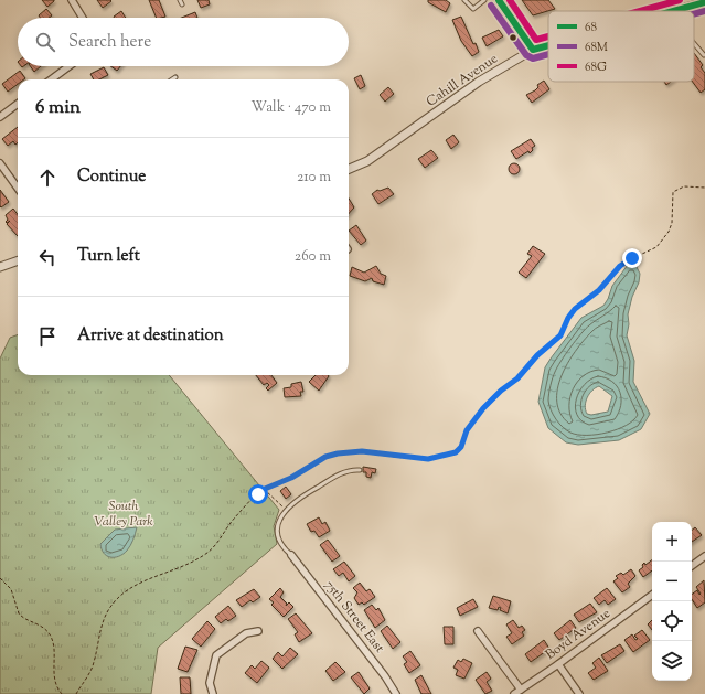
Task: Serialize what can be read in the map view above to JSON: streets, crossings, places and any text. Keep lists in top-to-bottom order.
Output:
{
  "streets": {
    "street": ["Cahill Avenue", "75th Street East", "Boyd Avenue"]
  },
  "parks": ["South Valley Park"],
  "lines": ["transit line 68", "transit line 68G", "transit line 68M"],
  "legend": ["68", "68M", "68G"],
  "page": {
    "search": "Search here",
    "heading": ["6 min", "Walk · 470 m"],
    "list": [
      ["Continue", "210 m"],
      ["Turn left", "260 m"],
      "Arrive at destination"
    ],
    "map_buttons": ["+", "−"]
  }
}
